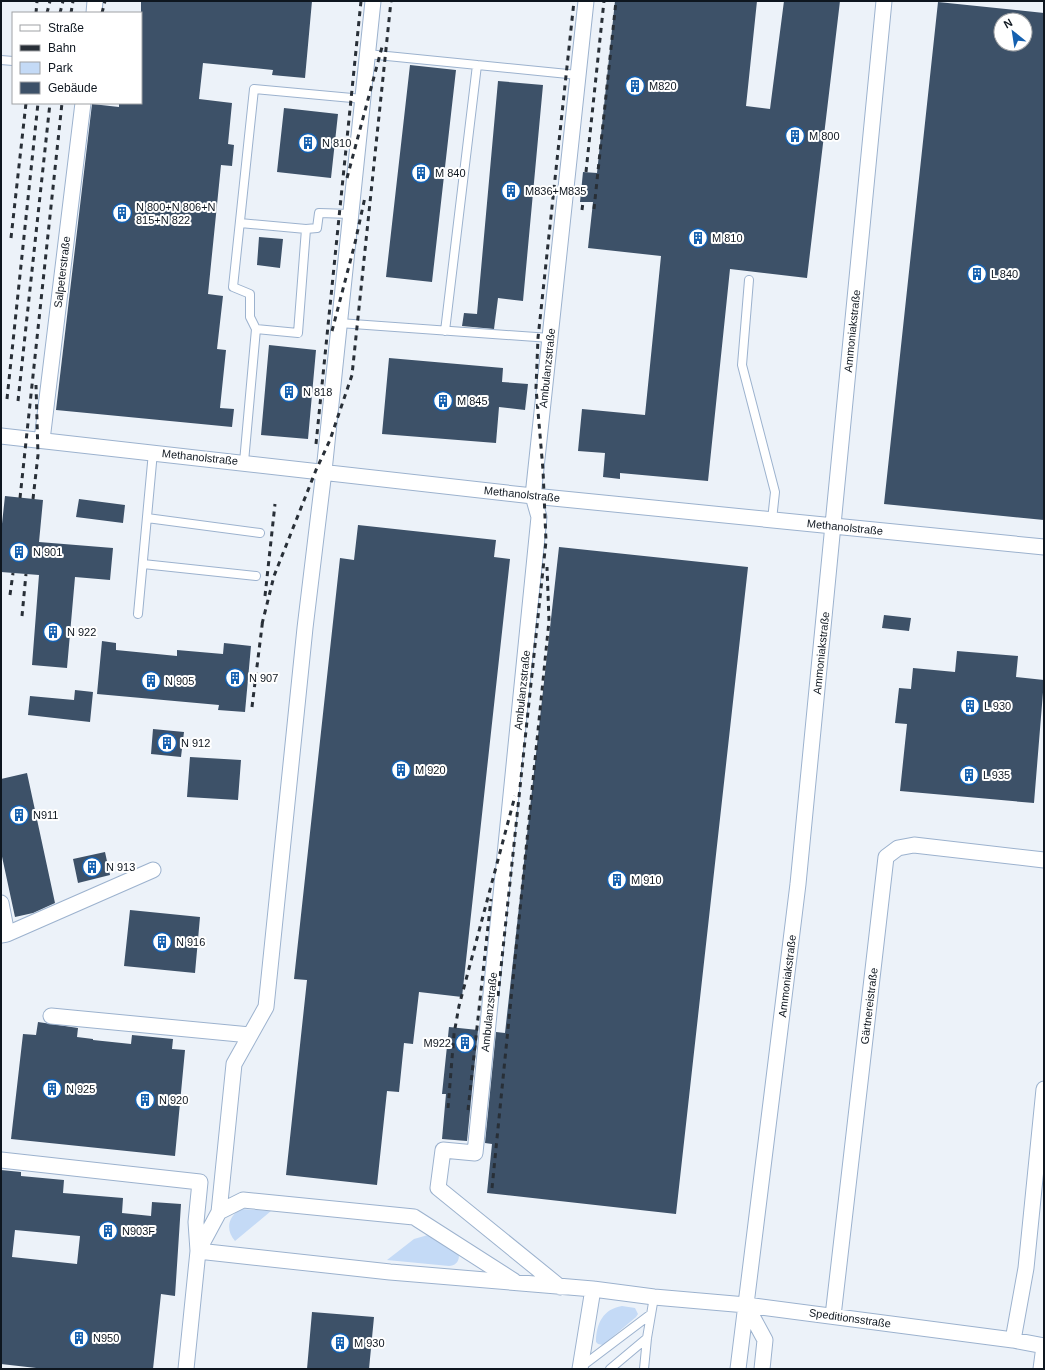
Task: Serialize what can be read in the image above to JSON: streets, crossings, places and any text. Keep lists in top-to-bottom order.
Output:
{
  "streets": {
    "street": [
      "Salpeterstraße",
      "Ammoniakstraße",
      "Ambulanzstraße",
      "Methanolstraße",
      "Gärtnereistraße",
      "Speditionsstraße"
    ]
  },
  "crossings": [
    ["Salpeterstraße", "Methanolstraße"],
    ["Ammoniakstraße", "Methanolstraße"],
    ["Ammoniakstraße", "Speditionsstraße"],
    ["Ambulanzstraße", "Methanolstraße"],
    ["Ambulanzstraße", "Speditionsstraße"],
    ["Gärtnereistraße", "Speditionsstraße"]
  ],
  "places": {
    "building": [
      "M820",
      "M 800",
      "N 810",
      "M 840",
      "M836+M835",
      "N 800+N 806+N 815+N 822",
      "M 810",
      "L 840",
      "N 818",
      "M 845",
      "N 901",
      "N 922",
      "N 907",
      "N 905",
      "L 930",
      "N 912",
      "M 920",
      "L 935",
      "N911",
      "N 913",
      "M 910",
      "N 916",
      "M922",
      "N 925",
      "N 920",
      "N903F",
      "N950",
      "M 930"
    ]
  },
  "legend": [
    "Straße",
    "Bahn",
    "Park",
    "Gebäude"
  ],
  "north": "top left"
}
